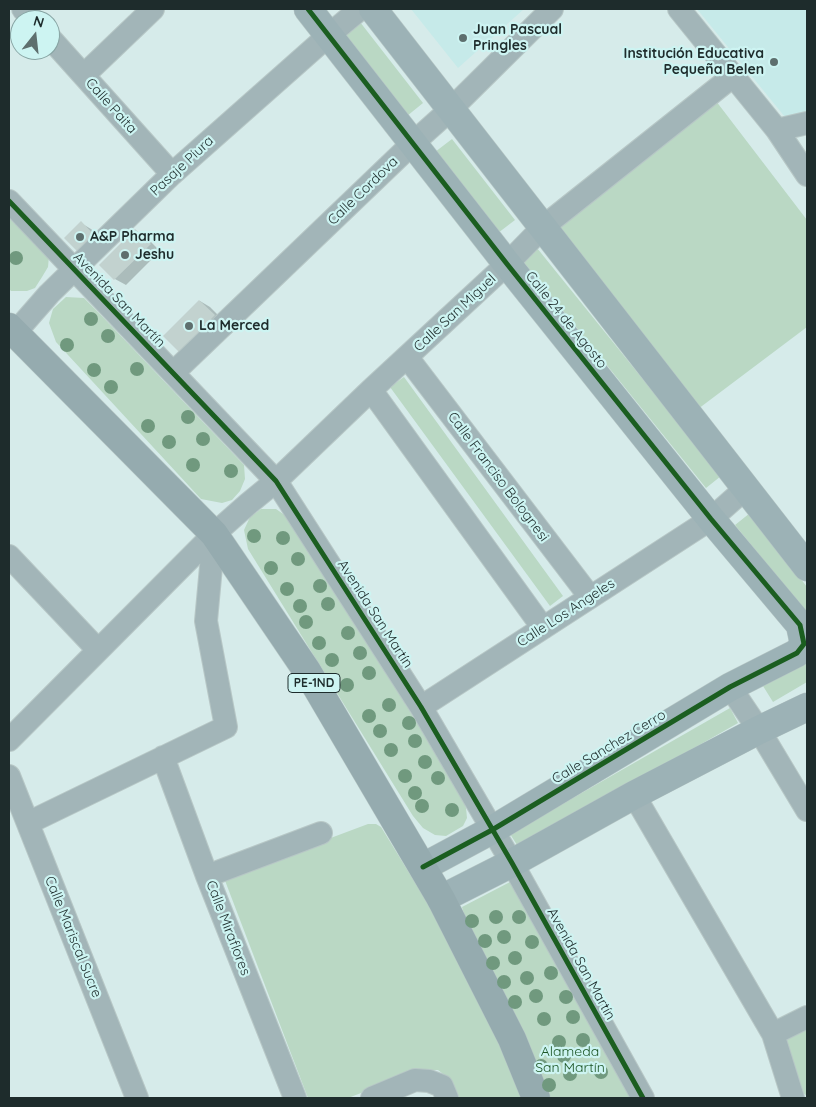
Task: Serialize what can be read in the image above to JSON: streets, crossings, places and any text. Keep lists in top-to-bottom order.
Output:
{
  "streets": {
    "main road": ["PE-1ND"],
    "street": [
      "Calle Paita",
      "Pasaje Piura",
      "Calle Cordova",
      "Avenida San Martín",
      "Calle San Miguel",
      "Calle 24 de Agosto",
      "Calle Franciso Bolognesi",
      "Calle Los Angeles",
      "Calle Sanchez Cerro",
      "Calle Miraflores",
      "Calle Mariscal Sucre"
    ]
  },
  "crossings": [
    ["Calle Paita", "Pasaje Piura"],
    ["Pasaje Piura", "Avenida San Martín"],
    ["Pasaje Piura", "Calle 24 de Agosto"],
    ["Pasaje Piura", "PE-1ND"],
    ["Calle Cordova", "Avenida San Martín"],
    ["Calle Cordova", "Calle 24 de Agosto"],
    ["Avenida San Martín", "Calle San Miguel"],
    ["Avenida San Martín", "Calle Los Angeles"],
    ["Avenida San Martín", "Calle Sanchez Cerro"],
    ["Calle San Miguel", "Calle 24 de Agosto"],
    ["Calle San Miguel", "Calle Franciso Bolognesi"],
    ["Calle San Miguel", "PE-1ND"],
    ["Calle 24 de Agosto", "Calle Los Angeles"],
    ["Calle 24 de Agosto", "Calle Sanchez Cerro"],
    ["Calle Franciso Bolognesi", "Calle Los Angeles"],
    ["PE-1ND", "Calle Sanchez Cerro"]
  ],
  "parks": ["Alameda San Martín"],
  "places": [
    "Juan Pascual Pringles",
    "Institución Educativa Pequeña Belen",
    "A&P Pharma",
    "Jeshu",
    "La Merced"
  ],
  "north": "top"
}
